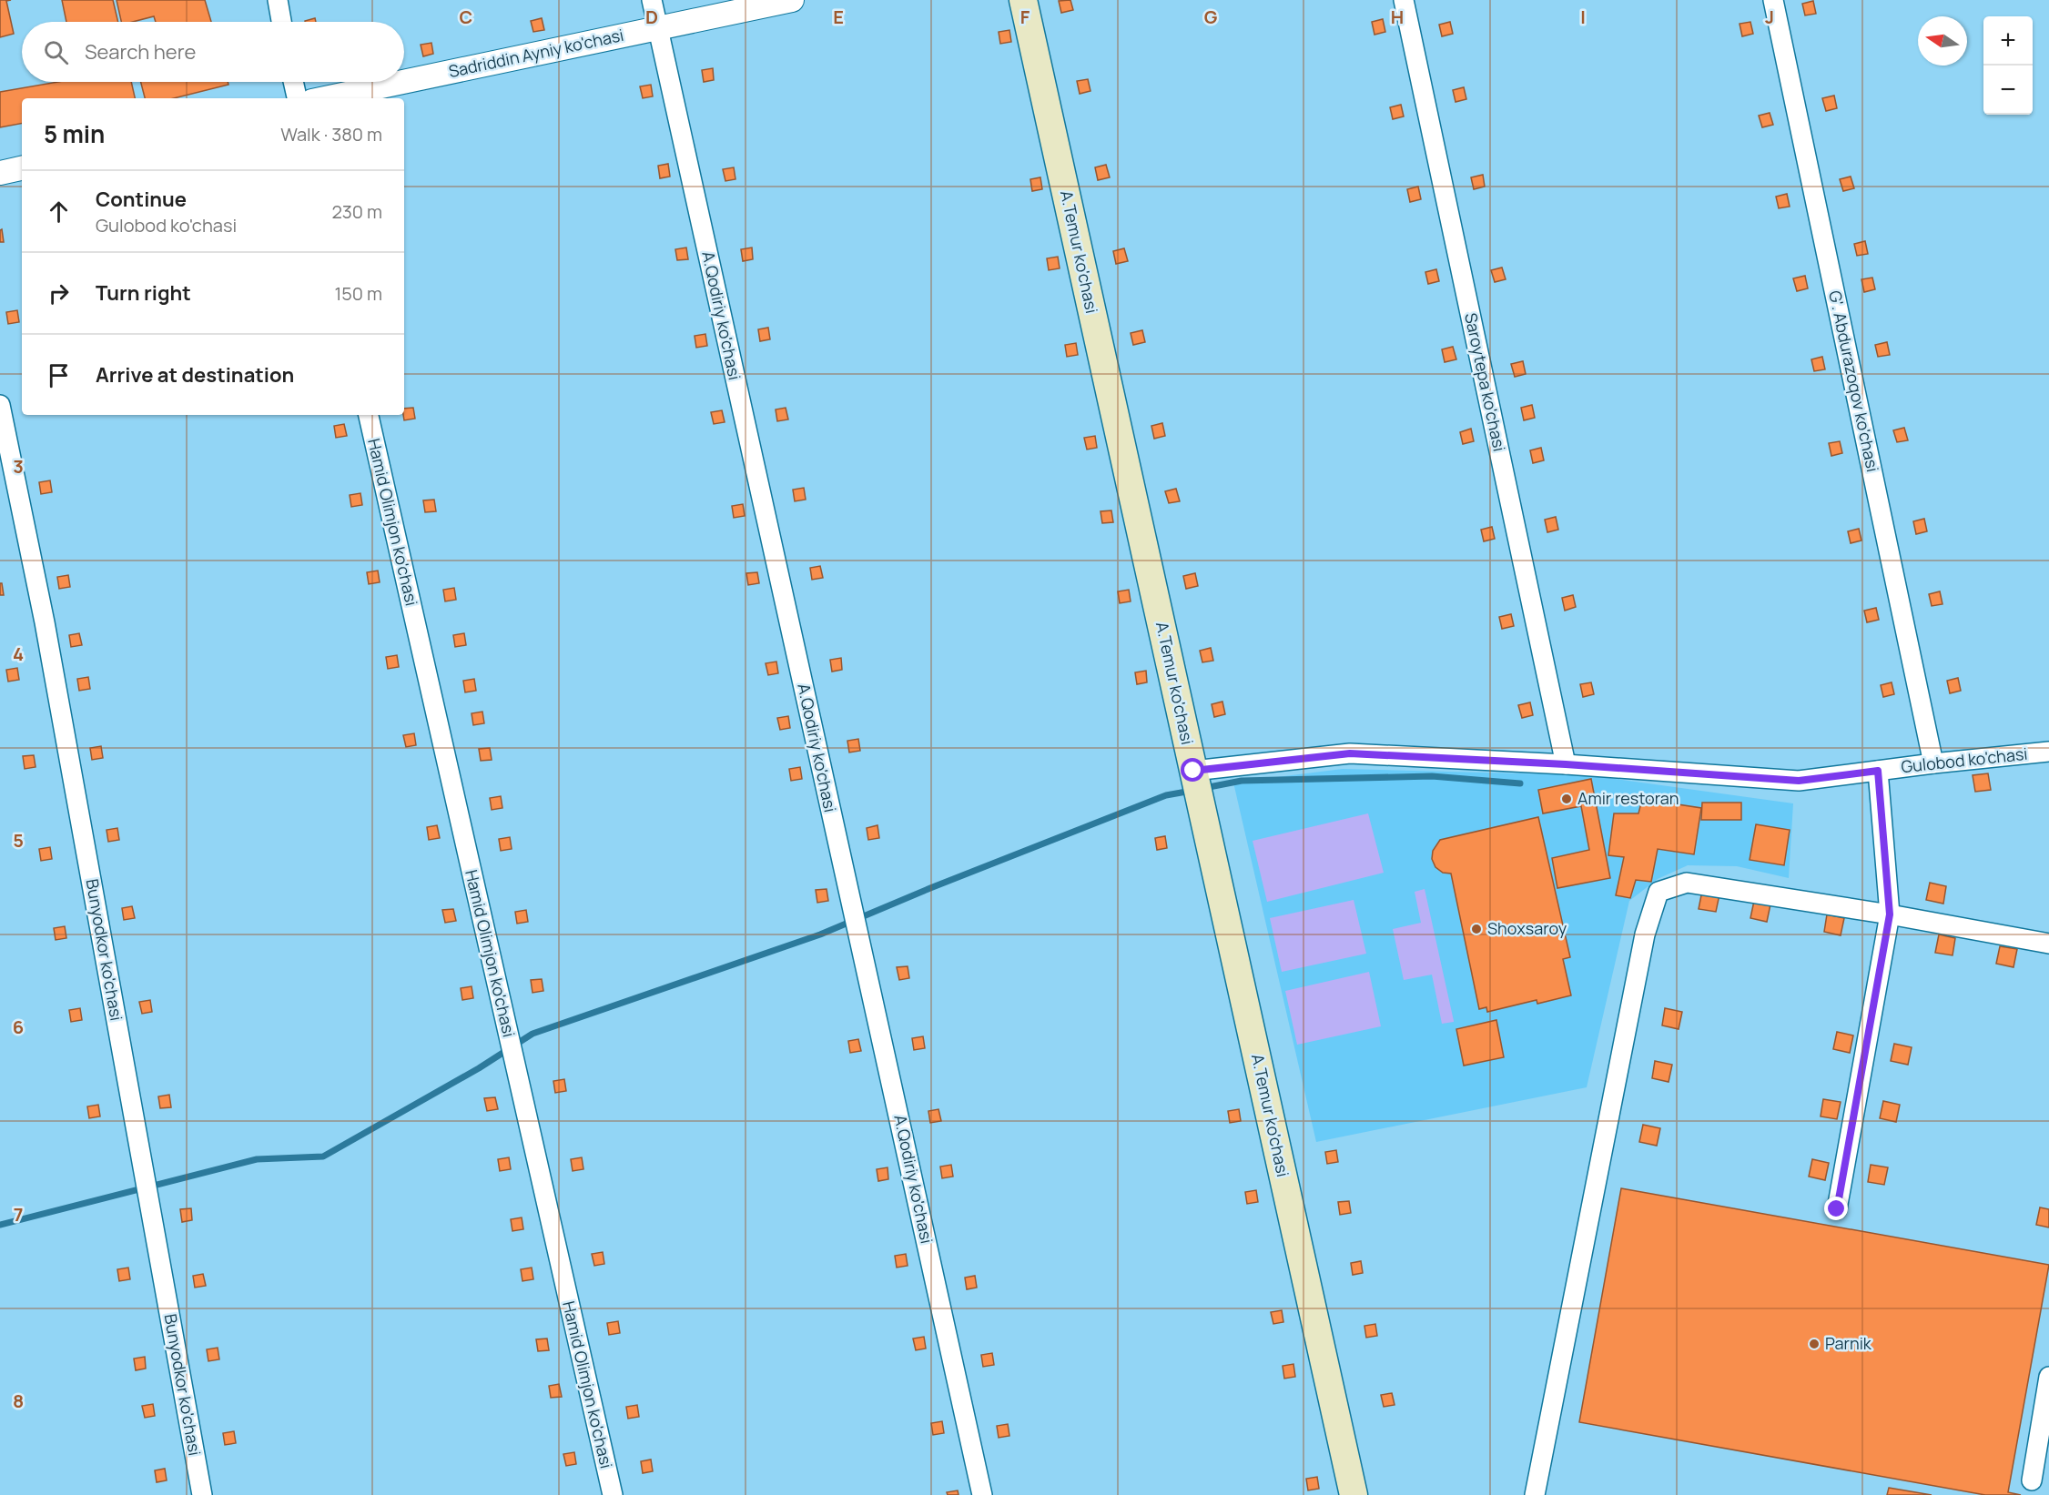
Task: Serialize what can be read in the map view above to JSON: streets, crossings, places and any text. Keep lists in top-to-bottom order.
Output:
{
  "streets": {
    "main road": ["A.Temur ko'chasi"],
    "street": [
      "Sadriddin Ayniy ko'chasi",
      "A.Qodiriy ko'chasi",
      "G'. Abdurazoqov ko'chasi",
      "Saroytepa ko'chasi",
      "Hamid Olimjon ko'chasi",
      "Gulobod ko'chasi",
      "Bunyodkor ko'chasi"
    ]
  },
  "crossings": [
    ["Sadriddin Ayniy ko'chasi", "A.Qodiriy ko'chasi"],
    ["A.Temur ko'chasi", "Gulobod ko'chasi"],
    ["G'. Abdurazoqov ko'chasi", "Gulobod ko'chasi"],
    ["Saroytepa ko'chasi", "Gulobod ko'chasi"]
  ],
  "places": ["Amir restoran", "Shoxsaroy", "Parnik"],
  "north": "left",
  "page": {
    "map_buttons": ["+", "−"],
    "search": "Search here",
    "heading": ["5 min", "Walk · 380 m"],
    "list": [
      ["Continue", "Gulobod ko'chasi", "230 m"],
      ["Turn right", "150 m"],
      "Arrive at destination"
    ]
  },
  "grid": {
    "columns": [
      "C",
      "D",
      "E",
      "F",
      "G",
      "H",
      "I",
      "J"
    ],
    "rows": [
      "3",
      "4",
      "5",
      "6",
      "7",
      "8"
    ]
  }
}
